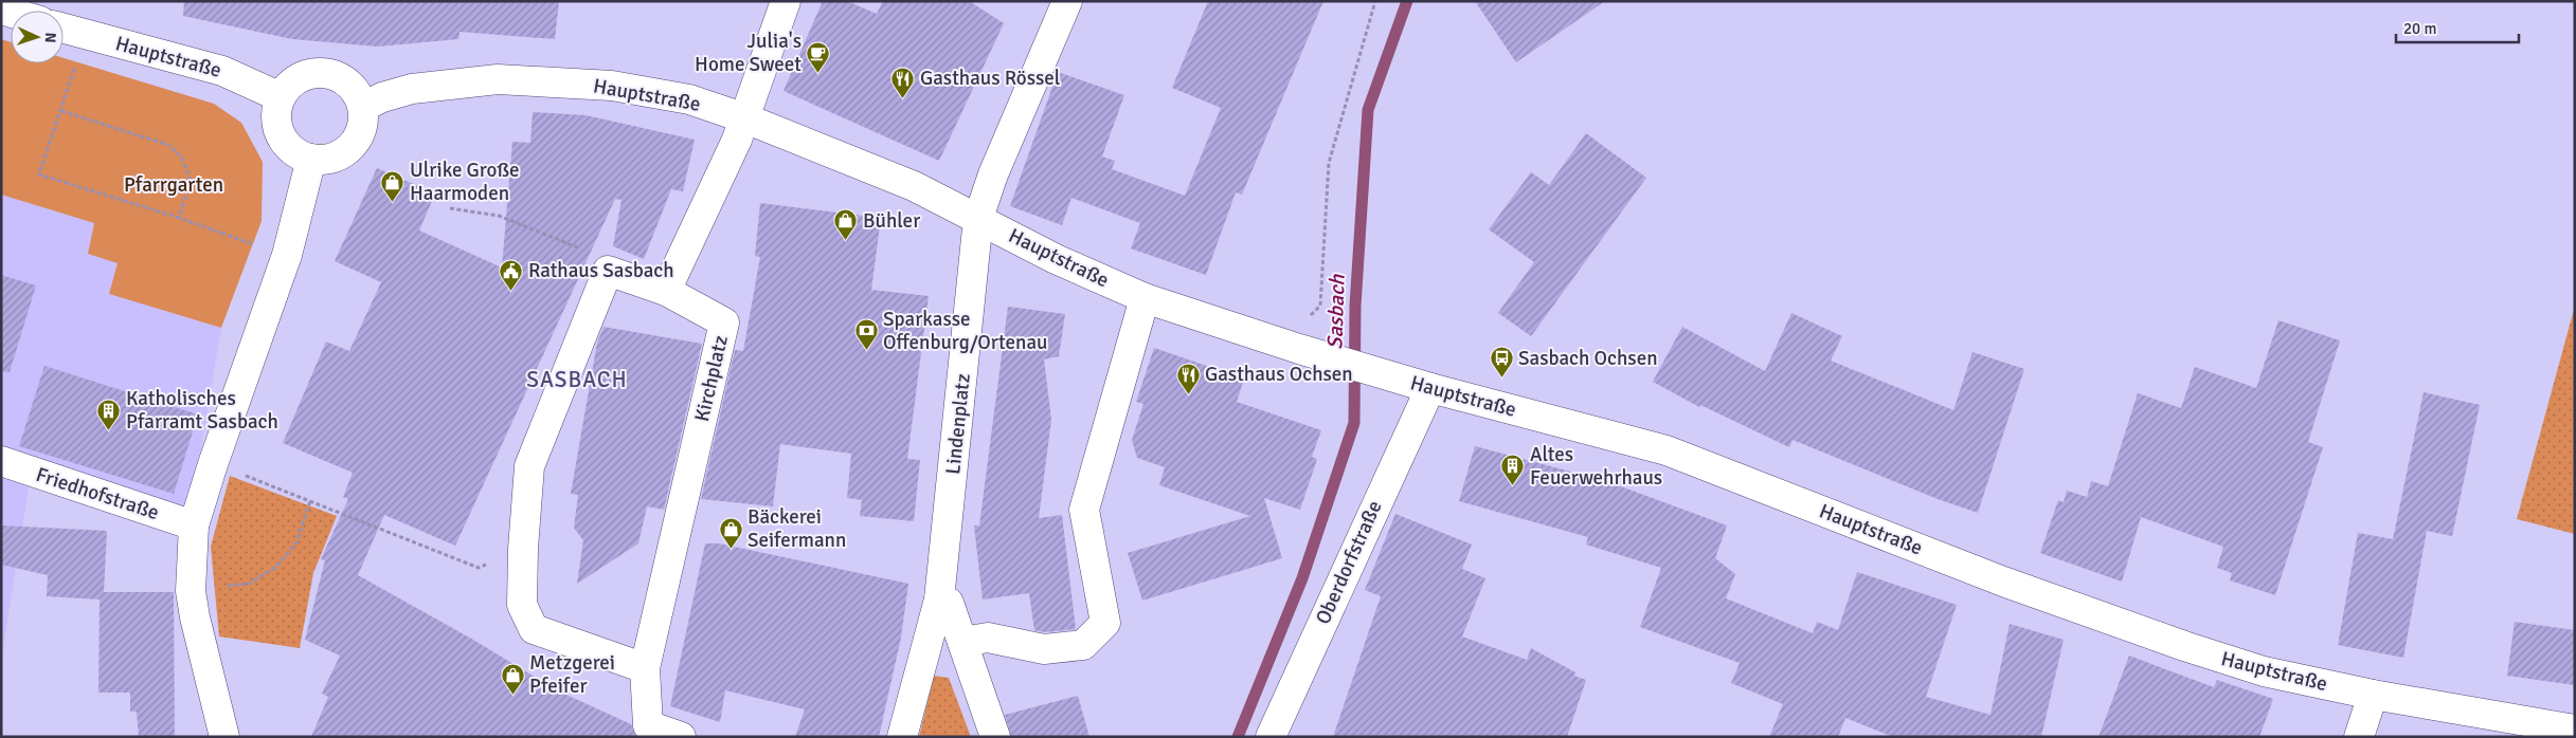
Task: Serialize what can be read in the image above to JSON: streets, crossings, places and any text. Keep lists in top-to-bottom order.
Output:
{
  "streets": {
    "street": [
      "Hauptstraße",
      "Kirchplatz",
      "Lindenplatz",
      "Friedhofstraße",
      "Oberdorfstraße"
    ]
  },
  "crossings": [
    ["Hauptstraße", "Lindenplatz"],
    ["Hauptstraße", "Oberdorfstraße"]
  ],
  "districts": ["SASBACH"],
  "water": ["Sasbach"],
  "parks": ["Pfarrgarten"],
  "places": {
    "cafe": ["Julia's Home Sweet"],
    "restaurant": ["Gasthaus Rössel", "Gasthaus Ochsen"],
    "shop": [
      "Ulrike Große Haarmoden",
      "Bühler",
      "Bäckerei Seifermann",
      "Metzgerei Pfeifer"
    ],
    "public building": ["Rathaus Sasbach"],
    "bank": ["Sparkasse Offenburg/Ortenau"],
    "bus stop": ["Sasbach Ochsen"],
    "building": ["Katholisches Pfarramt Sasbach", "Altes Feuerwehrhaus"]
  },
  "scale_bar": "20 m",
  "north": "right"
}
